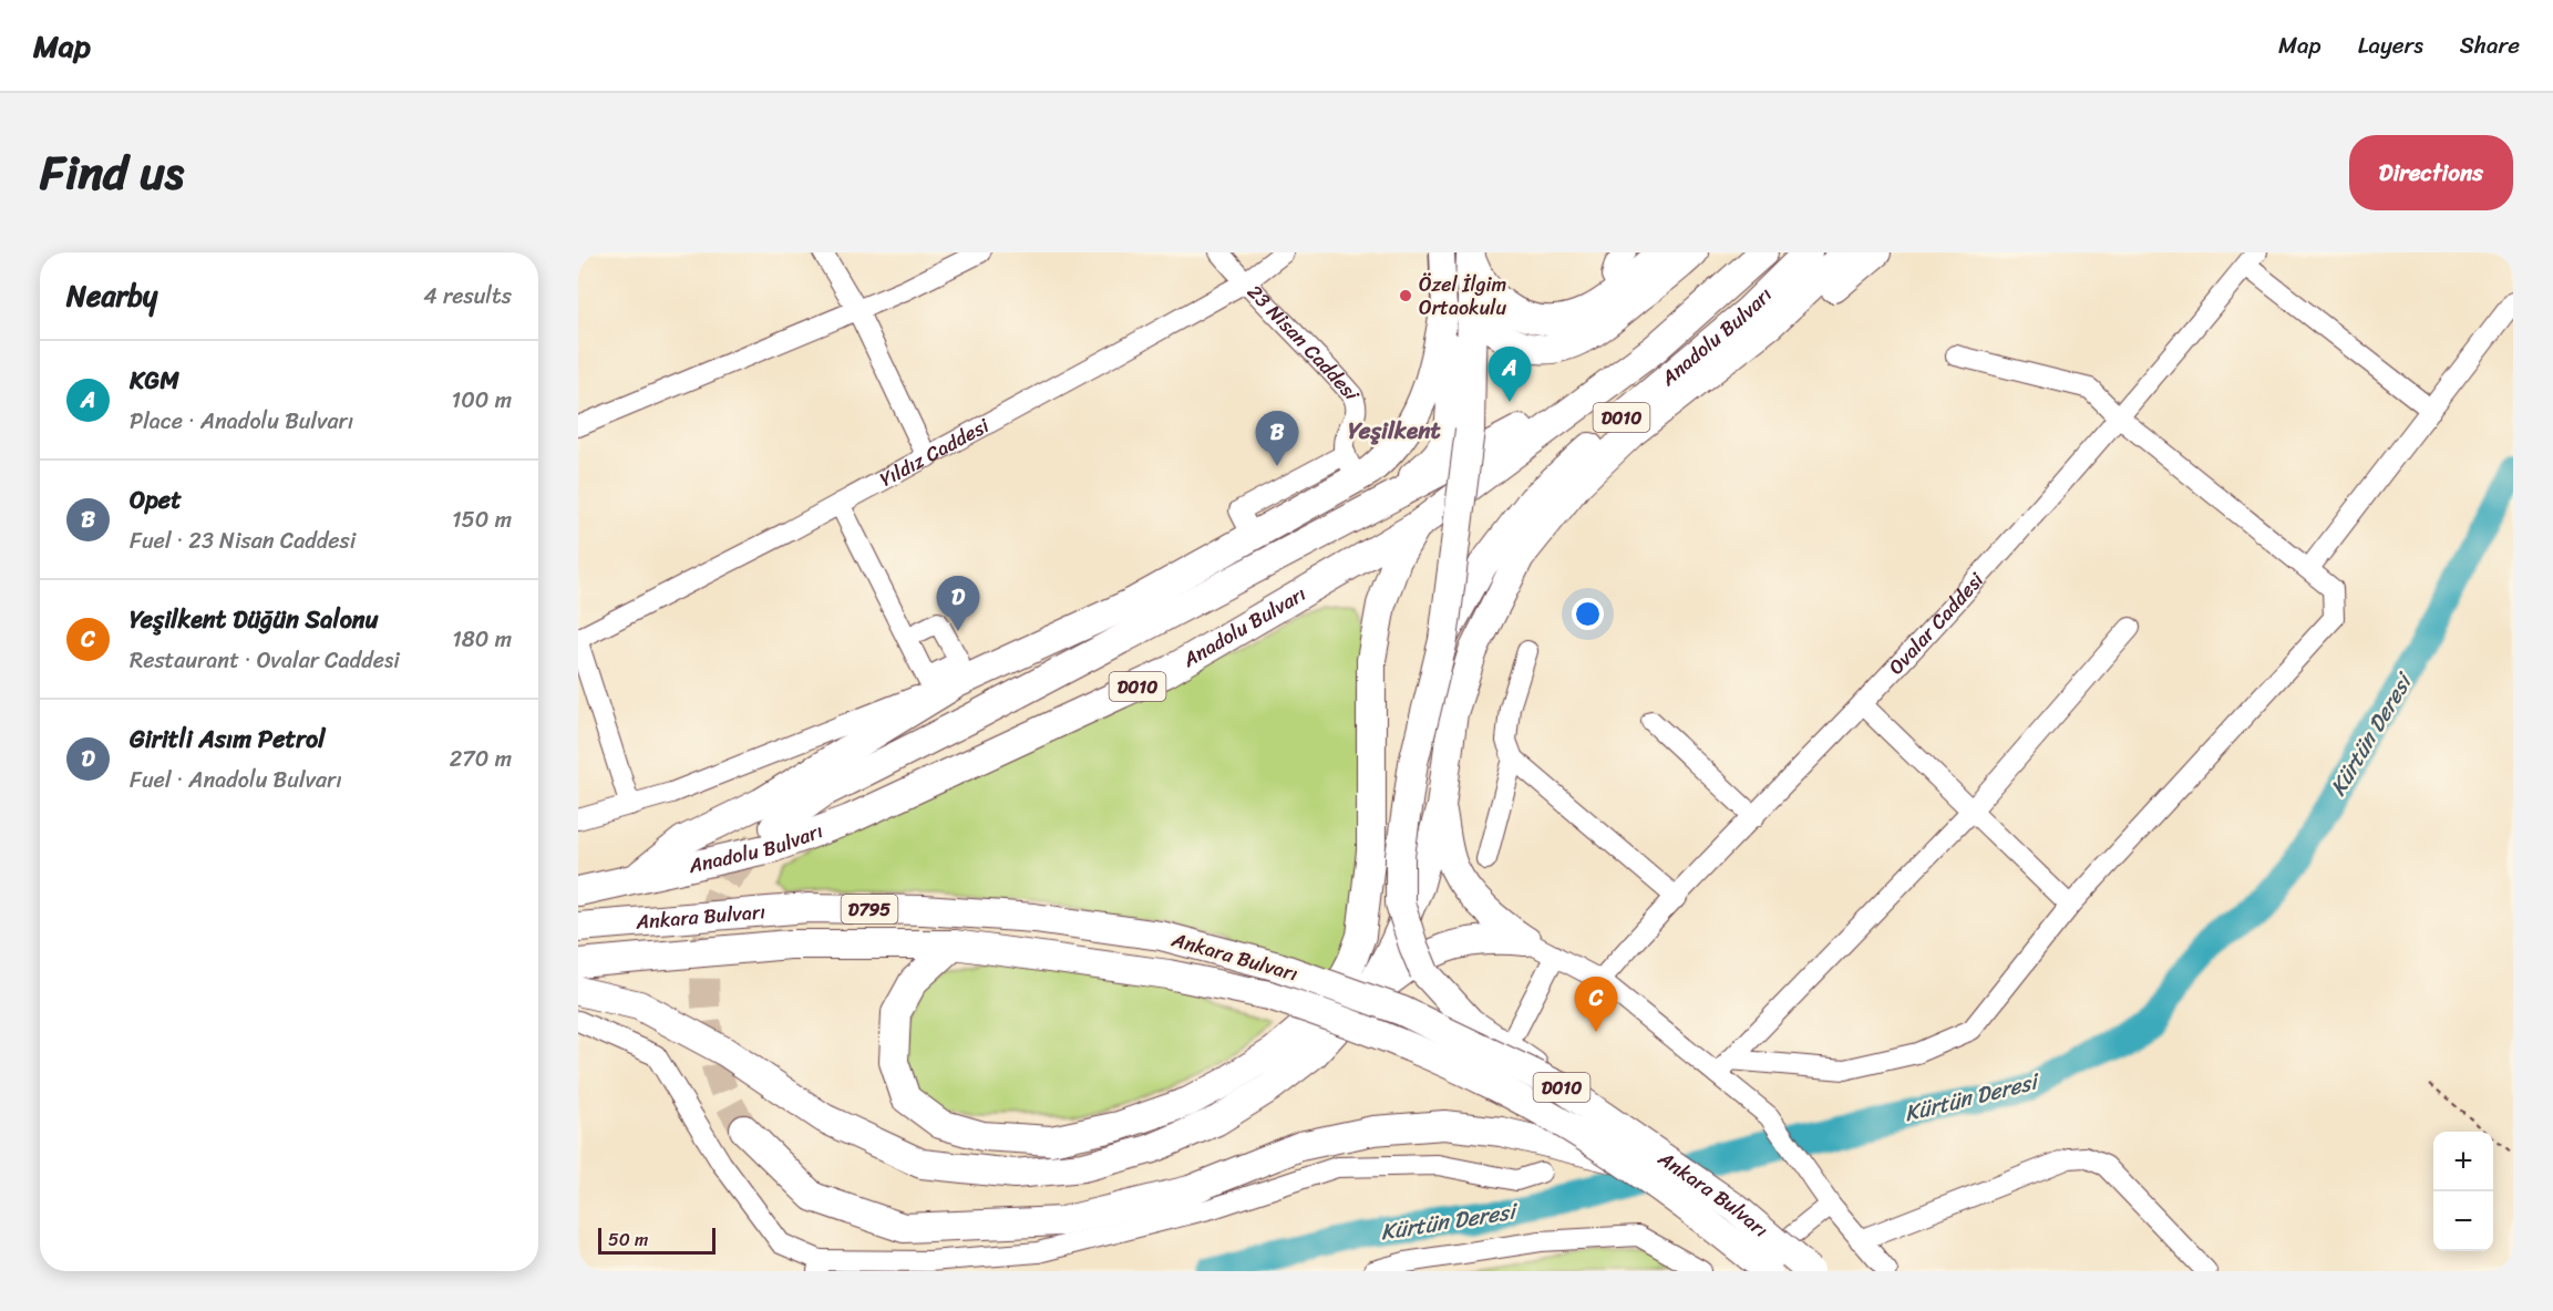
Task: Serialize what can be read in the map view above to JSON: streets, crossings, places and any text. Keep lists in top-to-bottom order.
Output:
{
  "streets": {
    "highway": [
      "Anadolu Bulvarı",
      "D010",
      "D795",
      "Ankara Bulvarı"
    ],
    "street": ["23 Nisan Caddesi", "Yıldız Caddesi", "Ovalar Caddesi"]
  },
  "crossings": [
    ["23 Nisan Caddesi", "Yıldız Caddesi"]
  ],
  "districts": ["Yeşilkent"],
  "water": ["Kürtün Deresi"],
  "places": ["Özel İlgim Ortaokulu"],
  "scale_bar": "50 m",
  "page": {
    "header": "Map",
    "nav": ["Map", "Layers", "Share"],
    "title": "Find us",
    "buttons": "Directions",
    "heading": ["Nearby", "4 results"],
    "list": [
      {
        "mark": "A",
        "name": "KGM",
        "note": "Place · Anadolu Bulvarı",
        "value": "100 m"
      },
      {
        "mark": "B",
        "name": "Opet",
        "note": "Fuel · 23 Nisan Caddesi",
        "value": "150 m"
      },
      {
        "mark": "C",
        "name": "Yeşilkent Düğün Salonu",
        "note": "Restaurant · Ovalar Caddesi",
        "value": "180 m"
      },
      {
        "mark": "D",
        "name": "Giritli Asım Petrol",
        "note": "Fuel · Anadolu Bulvarı",
        "value": "270 m"
      }
    ],
    "pins": [
      "A",
      "B",
      "D",
      "C"
    ],
    "map_buttons": ["+", "−"],
    "scale": "50 m"
  }
}
